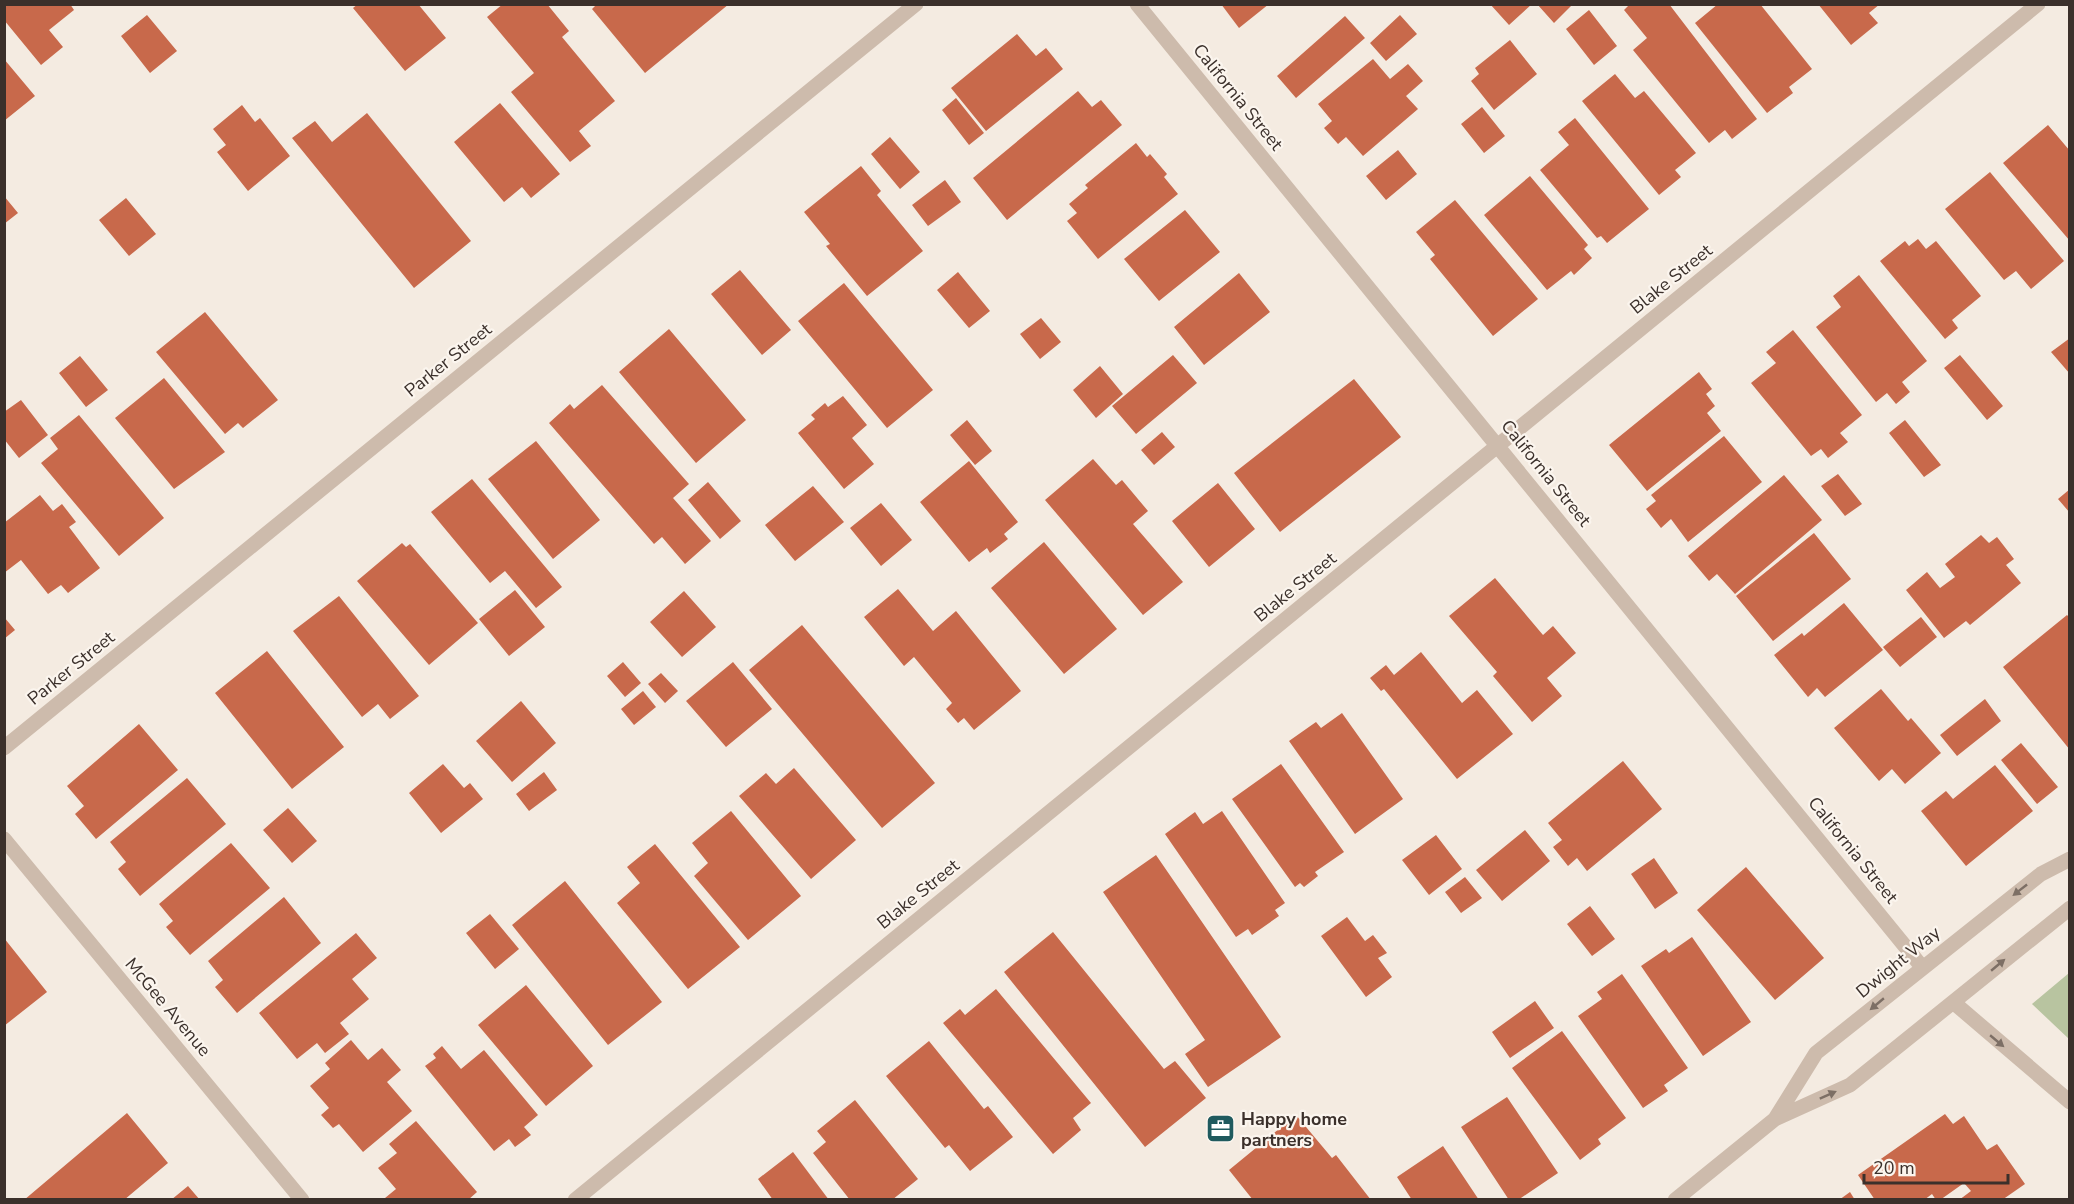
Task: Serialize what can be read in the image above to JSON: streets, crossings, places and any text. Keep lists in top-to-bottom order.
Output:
{
  "streets": {
    "street": [
      "California Street",
      "Blake Street",
      "Parker Street",
      "Dwight Way",
      "McGee Avenue"
    ]
  },
  "crossings": [
    ["California Street", "Blake Street"],
    ["California Street", "Dwight Way"]
  ],
  "places": {
    "office": ["Happy home partners"]
  },
  "scale_bar": "20 m"
}
